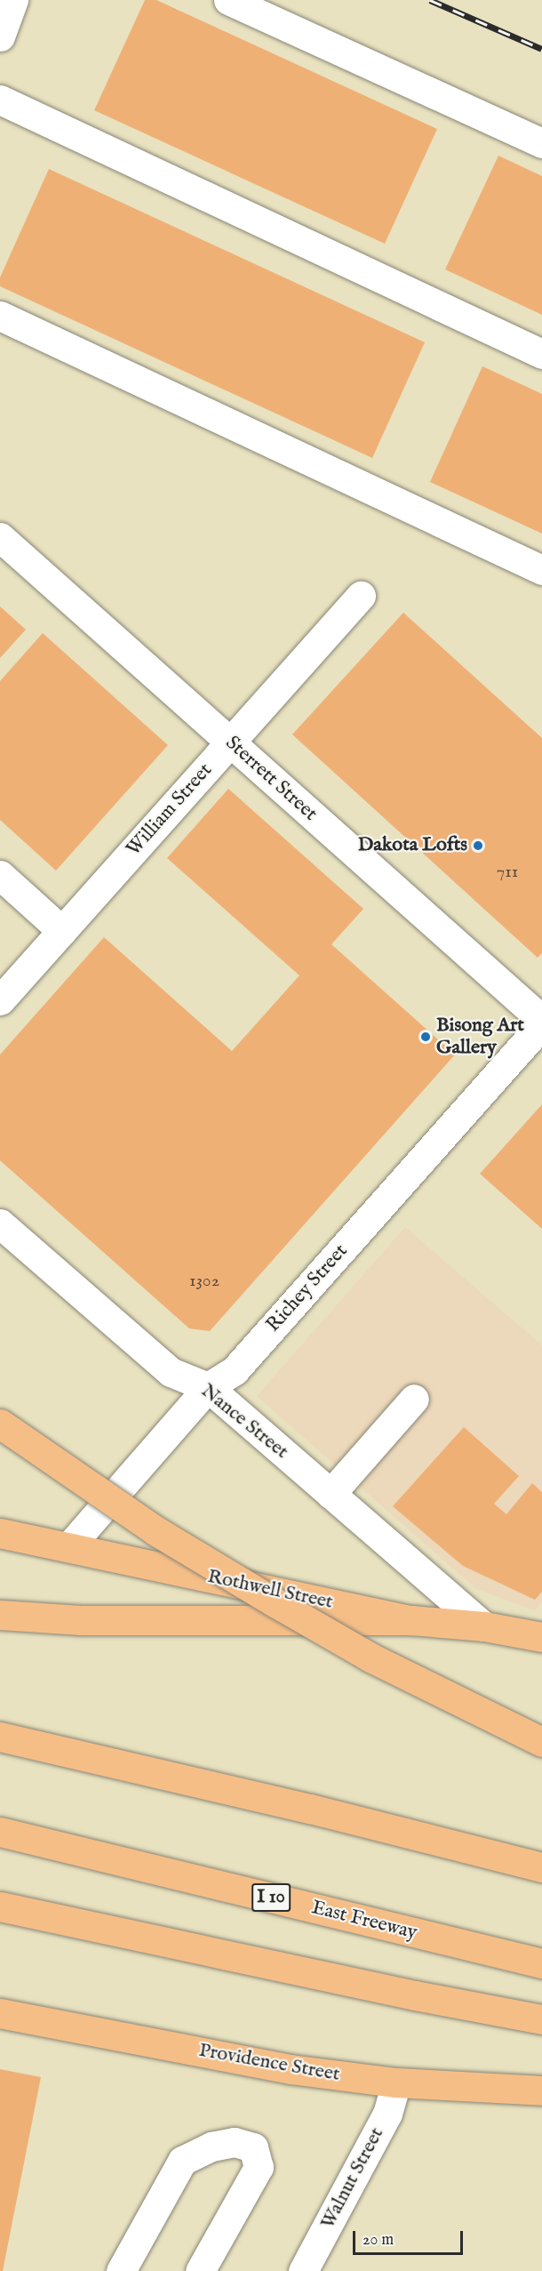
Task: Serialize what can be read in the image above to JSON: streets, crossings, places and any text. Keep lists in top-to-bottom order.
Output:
{
  "streets": {
    "main road": [
      "Rothwell Street",
      "I 10",
      "East Freeway",
      "Providence Street"
    ],
    "street": [
      "Sterrett Street",
      "William Street",
      "Richey Street",
      "Nance Street",
      "Walnut Street"
    ]
  },
  "crossings": [
    ["Sterrett Street", "William Street"],
    ["Richey Street", "Nance Street"],
    ["Richey Street", "Rothwell Street"],
    ["Nance Street", "Rothwell Street"],
    ["Providence Street", "Walnut Street"]
  ],
  "places": ["Dakota Lofts", "Bisong Art Gallery"],
  "house_numbers": ["711", "1302"],
  "scale_bar": "20 m"
}
